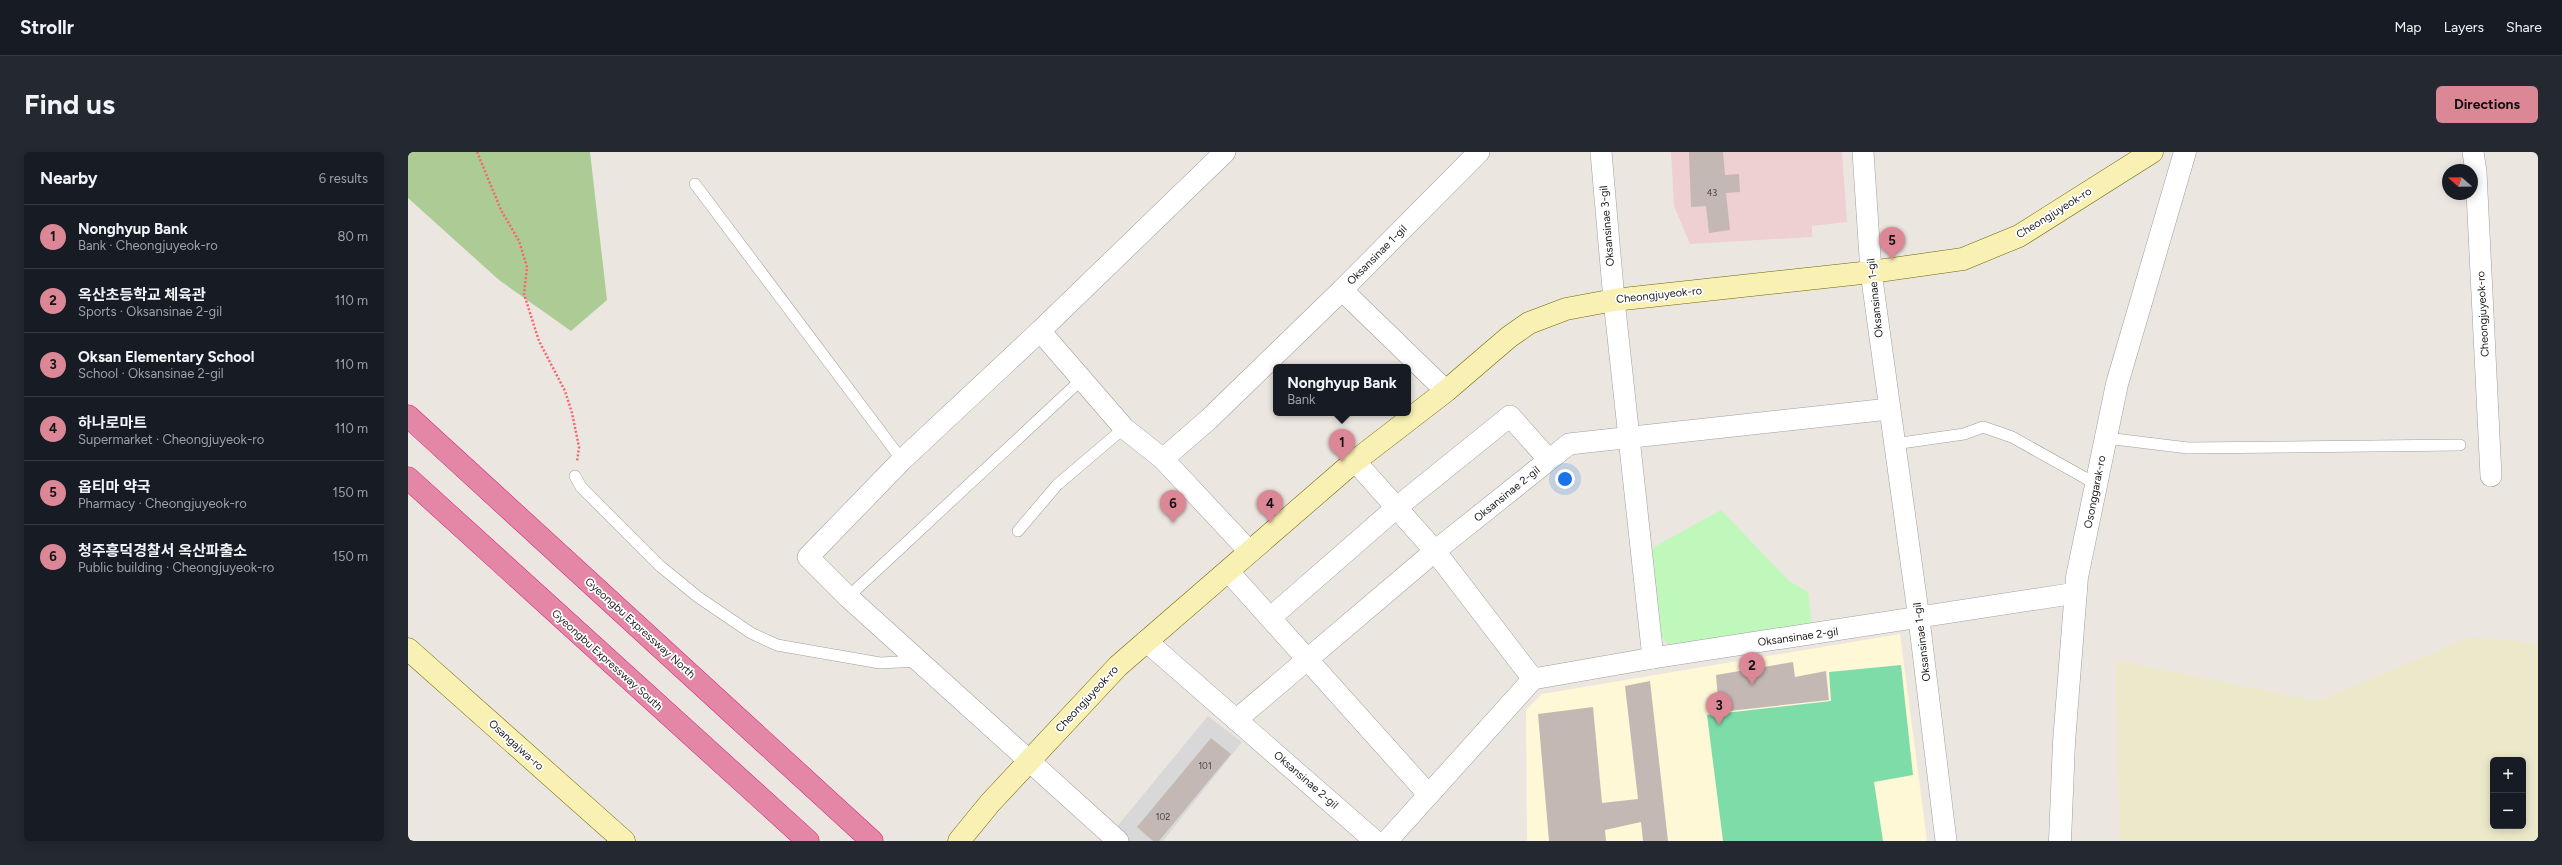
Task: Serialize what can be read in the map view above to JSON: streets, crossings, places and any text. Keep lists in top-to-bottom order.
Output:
{
  "streets": {
    "highway": ["Gyeongbu Expressway North", "Gyeongbu Expressway South"],
    "main road": ["Cheongjuyeok-ro", "Osangajwa-ro"],
    "street": [
      "Oksansinae 3-gil",
      "Oksansinae 1-gil",
      "Osonggarak-ro",
      "Oksansinae 2-gil"
    ]
  },
  "crossings": [
    ["Cheongjuyeok-ro", "Oksansinae 3-gil"],
    ["Cheongjuyeok-ro", "Oksansinae 1-gil"],
    ["Cheongjuyeok-ro", "Oksansinae 2-gil"],
    ["Oksansinae 1-gil", "Oksansinae 2-gil"],
    ["Osonggarak-ro", "Oksansinae 2-gil"]
  ],
  "house_numbers": ["43", "101", "102"],
  "north": "left",
  "page": {
    "header": "Strollr",
    "nav": ["Map", "Layers", "Share"],
    "buttons": "Directions",
    "title": "Find us",
    "heading": ["Nearby", "6 results"],
    "list": [
      {
        "mark": "1",
        "name": "Nonghyup Bank",
        "note": "Bank · Cheongjuyeok-ro",
        "value": "80 m"
      },
      {
        "mark": "2",
        "name": "옥산초등학교 체육관",
        "note": "Sports · Oksansinae 2-gil",
        "value": "110 m"
      },
      {
        "mark": "3",
        "name": "Oksan Elementary School",
        "note": "School · Oksansinae 2-gil",
        "value": "110 m"
      },
      {
        "mark": "4",
        "name": "하나로마트",
        "note": "Supermarket · Cheongjuyeok-ro",
        "value": "110 m"
      },
      {
        "mark": "5",
        "name": "옵티마 약국",
        "note": "Pharmacy · Cheongjuyeok-ro",
        "value": "150 m"
      },
      {
        "mark": "6",
        "name": "청주흥덕경찰서 옥산파출소",
        "note": "Public building · Cheongjuyeok-ro",
        "value": "150 m"
      }
    ],
    "pins": [
      "5",
      "1",
      "4",
      "6",
      "2",
      "3"
    ],
    "popup": ["Nonghyup Bank", "Bank"],
    "map_buttons": ["+", "−"]
  }
}
